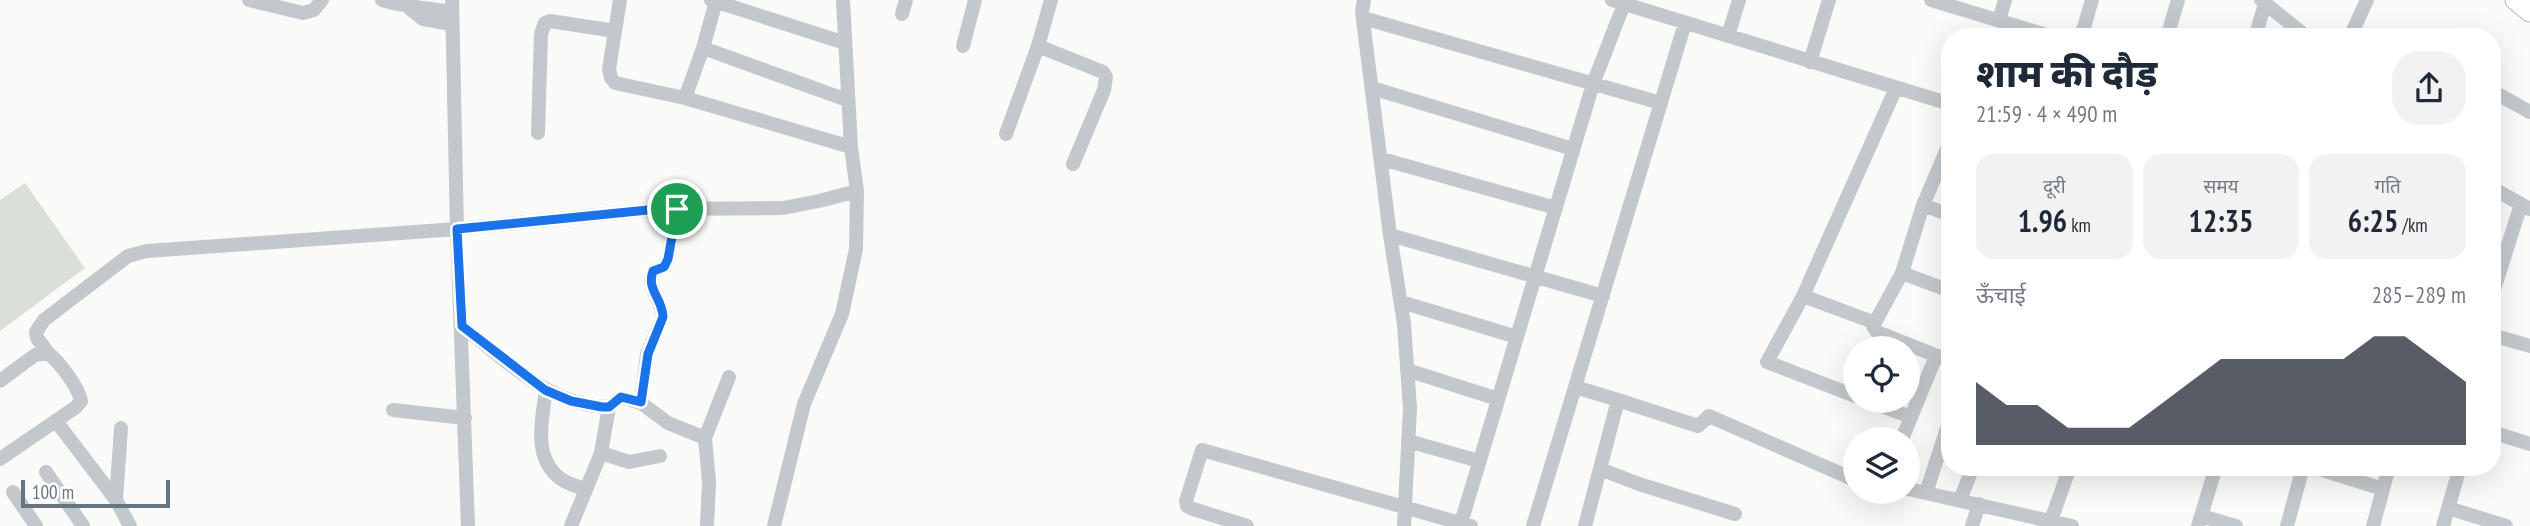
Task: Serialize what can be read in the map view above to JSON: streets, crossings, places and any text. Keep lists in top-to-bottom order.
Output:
{
  "scale_bar": "100 m",
  "page": {
    "heading": ["शाम की दौड़", "21:59 · 4 × 490 m"],
    "stats": [
      ["दूरी", "1.96 km"],
      ["समय", "12:35"],
      ["गति", "6:25 /km"]
    ],
    "chart": ["ऊँचाई", "285–289 m"],
    "scale": "100 m"
  }
}
